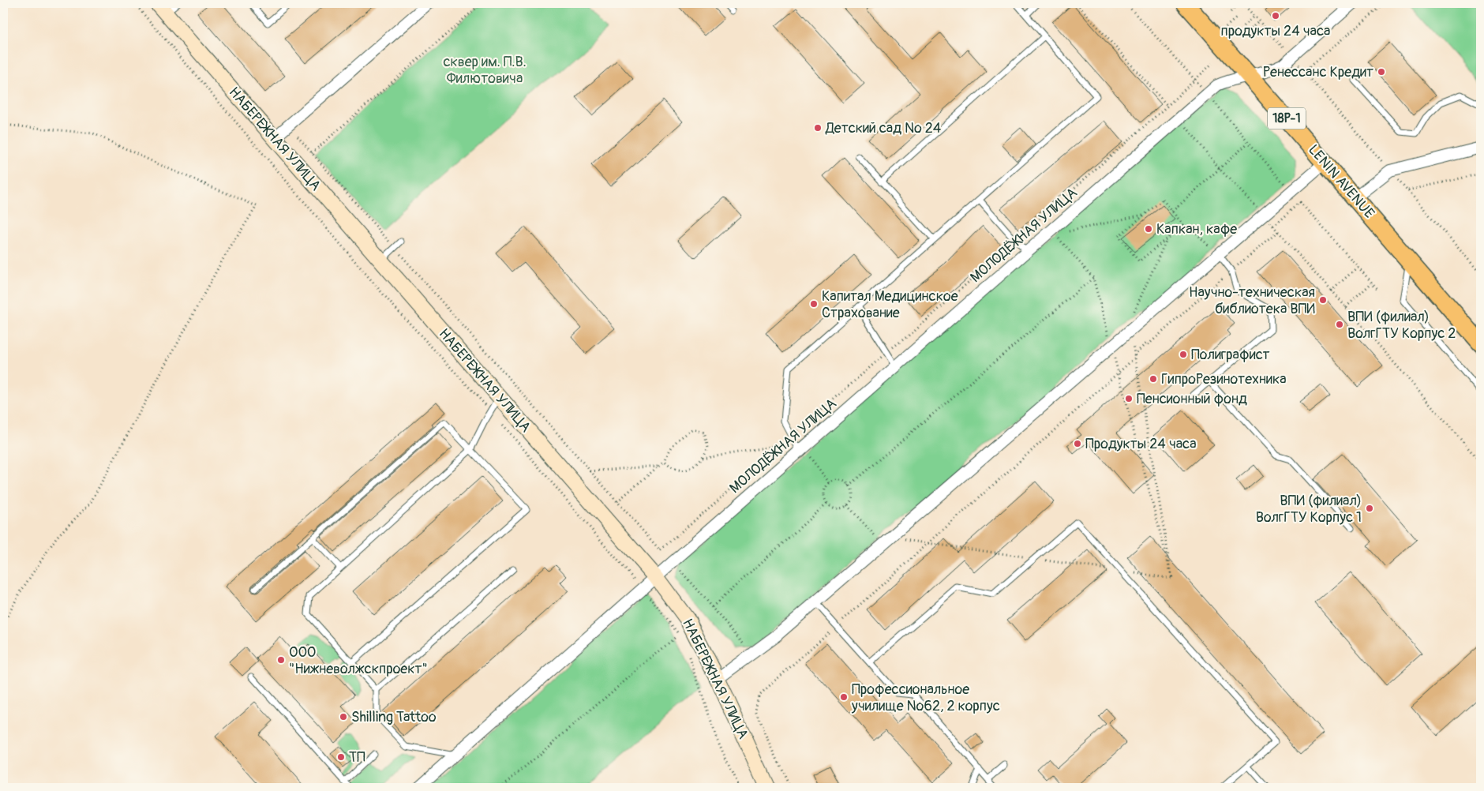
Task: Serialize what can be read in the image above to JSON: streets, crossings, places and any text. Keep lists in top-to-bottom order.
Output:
{
  "streets": {
    "main road": ["18Р-1", "LENIN AVENUE"],
    "street": ["НАБЕРЕЖНАЯ УЛИЦА", "МОЛОДЁЖНАЯ УЛИЦА"]
  },
  "crossings": [
    ["НАБЕРЕЖНАЯ УЛИЦА", "МОЛОДЁЖНАЯ УЛИЦА"],
    ["LENIN AVENUE", "МОЛОДЁЖНАЯ УЛИЦА"]
  ],
  "parks": ["сквер им. П.В. Филютовича"],
  "places": [
    "продукты 24 часа",
    "Ренессанс Кредит",
    "Детский сад № 24",
    "Капкан, кафе",
    "Научно-техническая библиотека ВПИ",
    "Капитал Медицинское Страхование",
    "ВПИ (филиал) ВолгГТУ Корпус 2",
    "Полиграфист",
    "ГипроРезинотехника",
    "Пенсионный фонд",
    "Продукты 24 часа",
    "ВПИ (филиал) ВолгГТУ Корпус 1",
    "ООО \"Нижневолжскпроект\"",
    "Профессиональное училище №62, 2 корпус",
    "Shilling Tattoo",
    "ТП"
  ]
}
